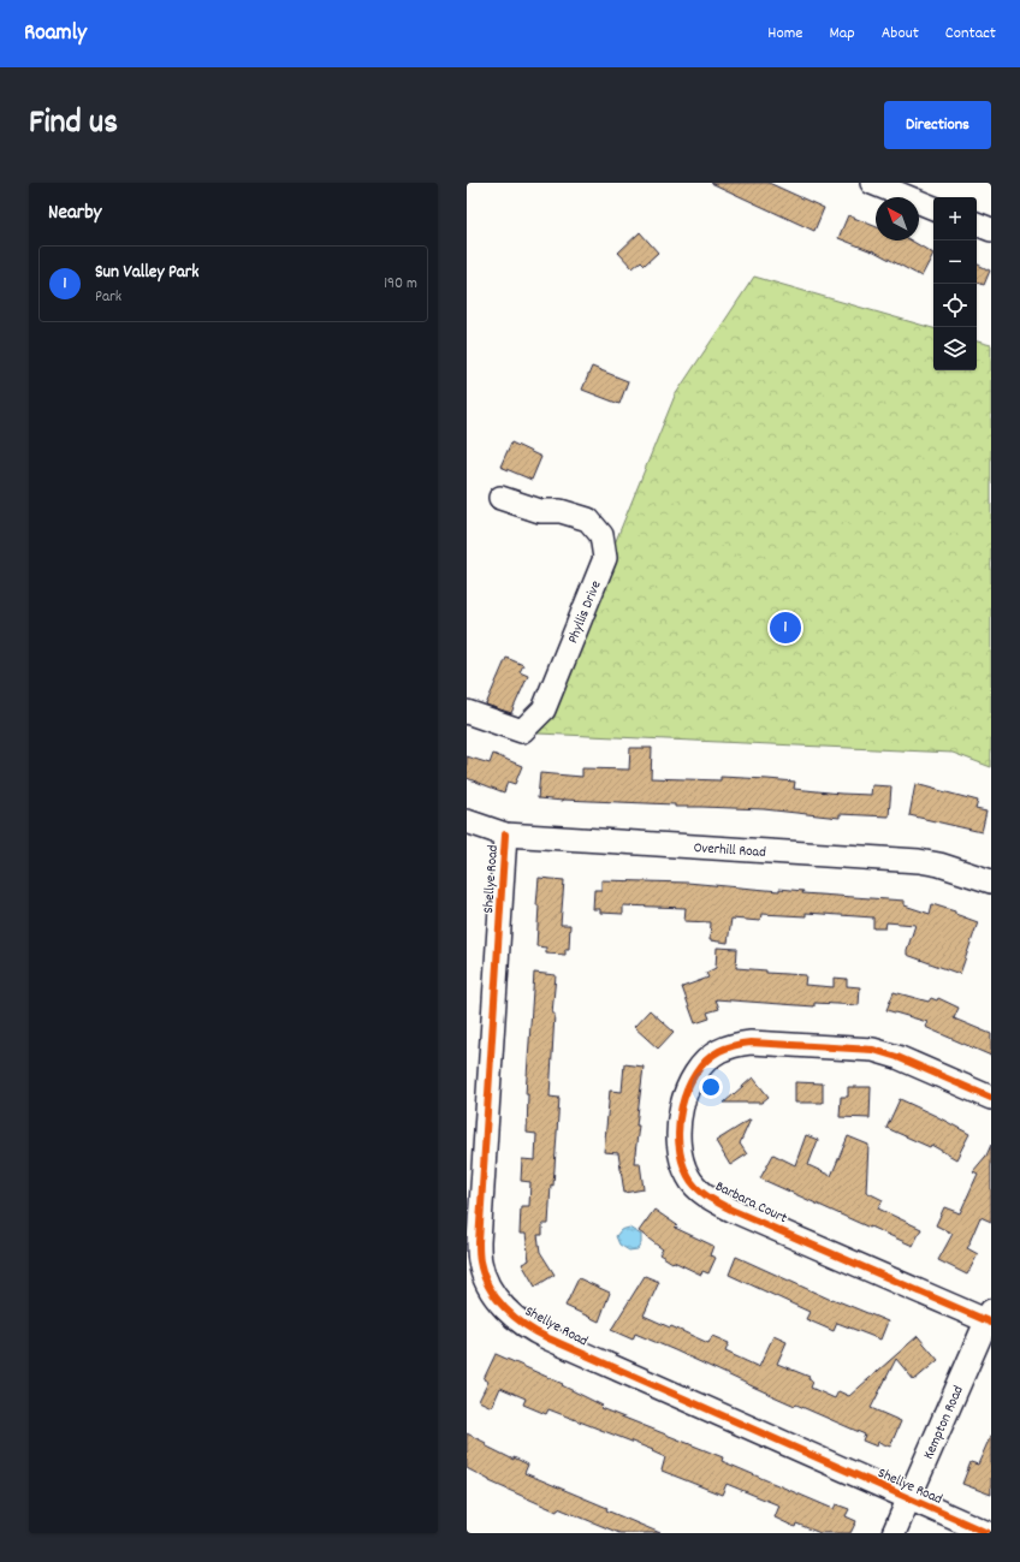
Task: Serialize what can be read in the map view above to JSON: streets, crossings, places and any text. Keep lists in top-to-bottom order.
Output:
{
  "streets": {
    "street": [
      "Phyllis Drive",
      "Overhill Road",
      "Shellye Road",
      "Barbara Court",
      "Kempton Road"
    ]
  },
  "crossings": [
    ["Overhill Road", "Shellye Road"],
    ["Shellye Road", "Kempton Road"],
    ["Barbara Court", "Kempton Road"]
  ],
  "north": "top left",
  "page": {
    "header": "Roamly",
    "nav": [
      "Home",
      "Map",
      "About",
      "Contact"
    ],
    "title": "Find us",
    "buttons": "Directions",
    "heading": "Nearby",
    "map_buttons": ["+", "−"],
    "list": [
      {
        "mark": "1",
        "name": "Sun Valley Park",
        "note": "Park",
        "value": "190 m"
      }
    ],
    "pins": "1"
  }
}
